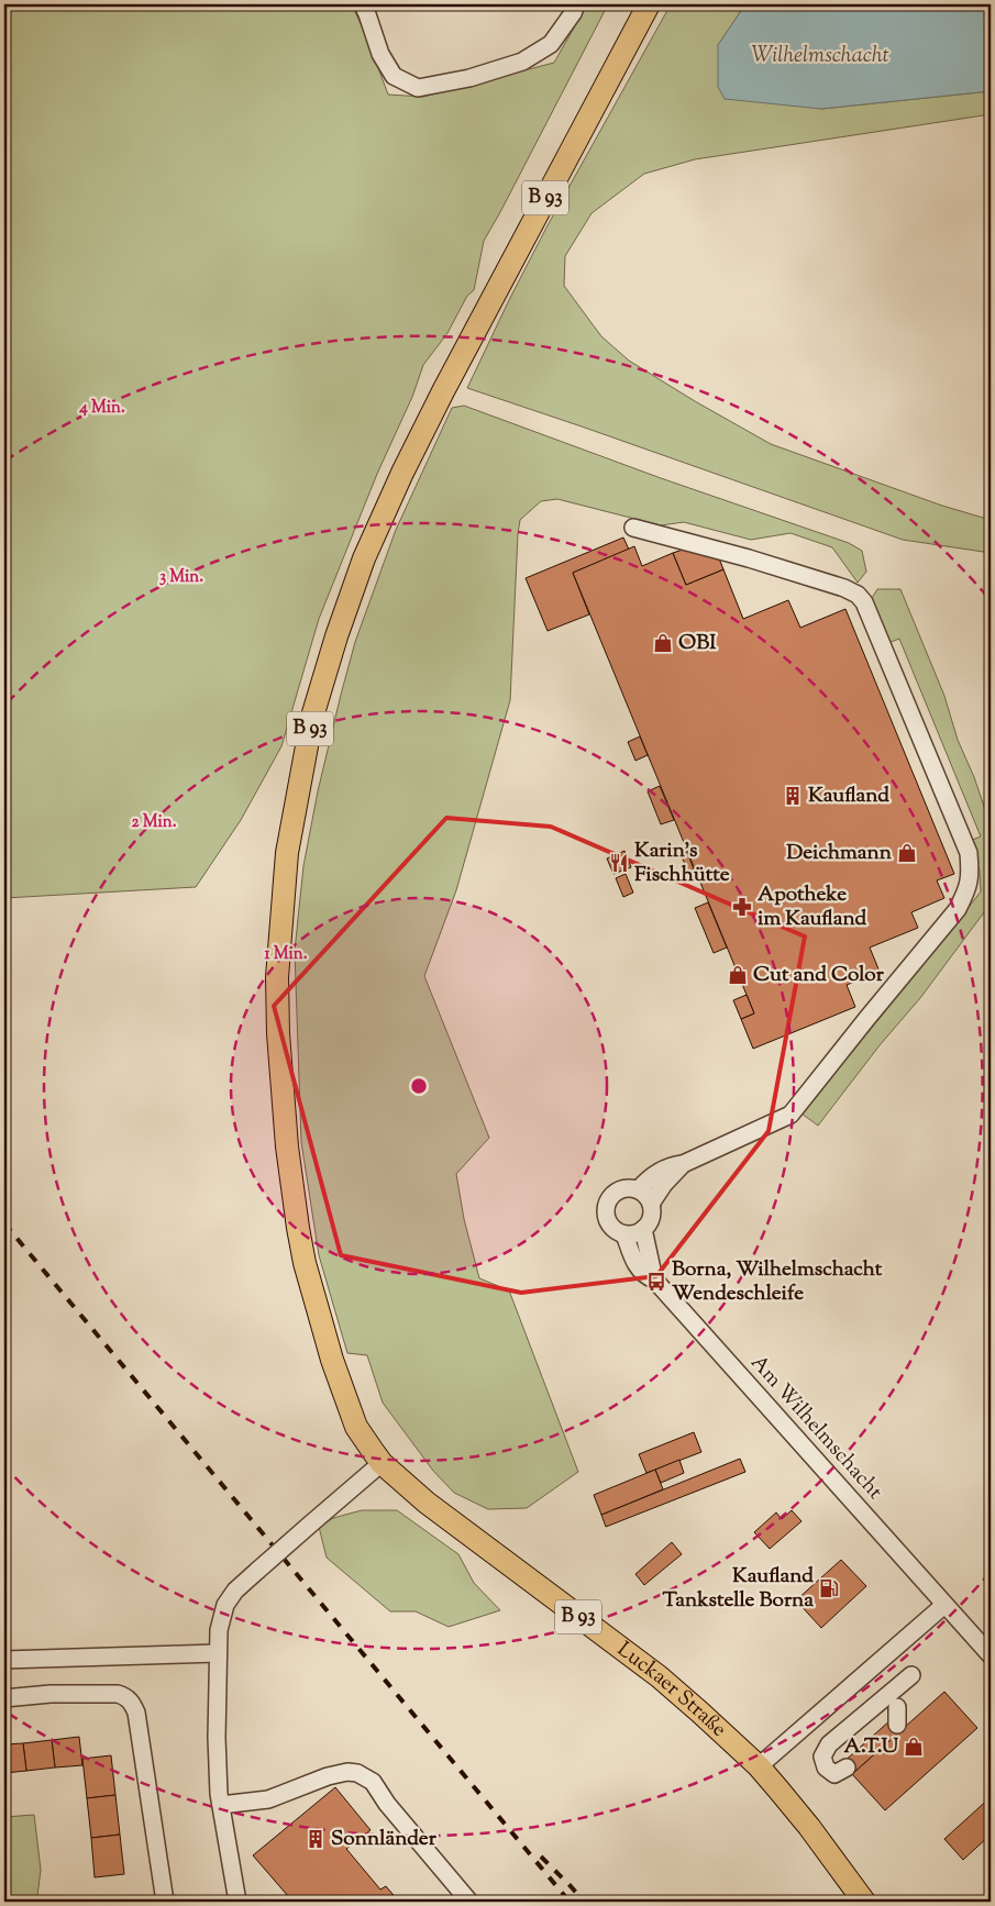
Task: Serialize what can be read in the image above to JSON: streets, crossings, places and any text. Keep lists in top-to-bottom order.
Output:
{
  "streets": {
    "main road": ["B 93", "Luckaer Straße"],
    "street": ["Am Wilhelmschacht"]
  },
  "water": ["Wilhelmschacht"],
  "places": {
    "shop": [
      "OBI",
      "Deichmann",
      "Cut and Color",
      "A.T.U"
    ],
    "building": ["Kaufland", "Sonnländer"],
    "restaurant": ["Karin's Fischhütte"],
    "pharmacy": ["Apotheke im Kaufland"],
    "bus stop": ["Borna, Wilhelmschacht Wendeschleife"],
    "fuel station": ["Kaufland Tankstelle Borna"]
  },
  "rings": [
    "4 Min.",
    "3 Min.",
    "2 Min.",
    "1 Min."
  ]
}
